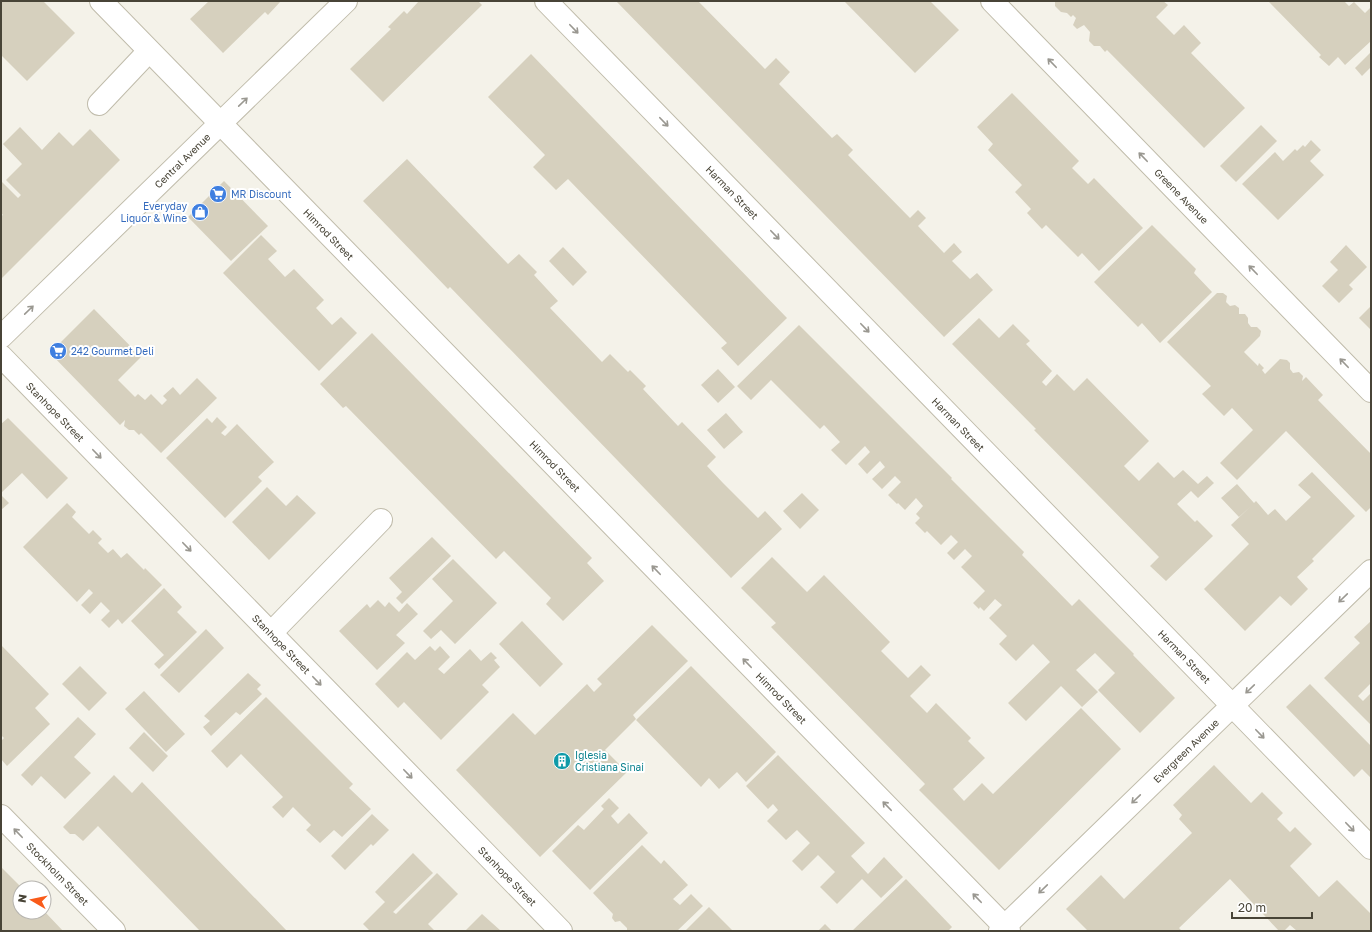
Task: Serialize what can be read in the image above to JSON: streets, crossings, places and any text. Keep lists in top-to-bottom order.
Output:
{
  "streets": {
    "street": [
      "Central Avenue",
      "Harman Street",
      "Greene Avenue",
      "Himrod Street",
      "Stanhope Street",
      "Evergreen Avenue",
      "Stockholm Street"
    ]
  },
  "crossings": [
    ["Central Avenue", "Himrod Street"],
    ["Harman Street", "Evergreen Avenue"],
    ["Himrod Street", "Evergreen Avenue"]
  ],
  "one_way": [
    "Central Avenue",
    "Harman Street",
    "Greene Avenue",
    "Himrod Street",
    "Stanhope Street",
    "Evergreen Avenue",
    "Stockholm Street"
  ],
  "places": {
    "supermarket": ["MR Discount", "242 Gourmet Deli"],
    "shop": ["Everyday Liquor & Wine"],
    "building": ["Iglesia Cristiana Sinai"]
  },
  "scale_bar": "20 m",
  "north": "left"
}
